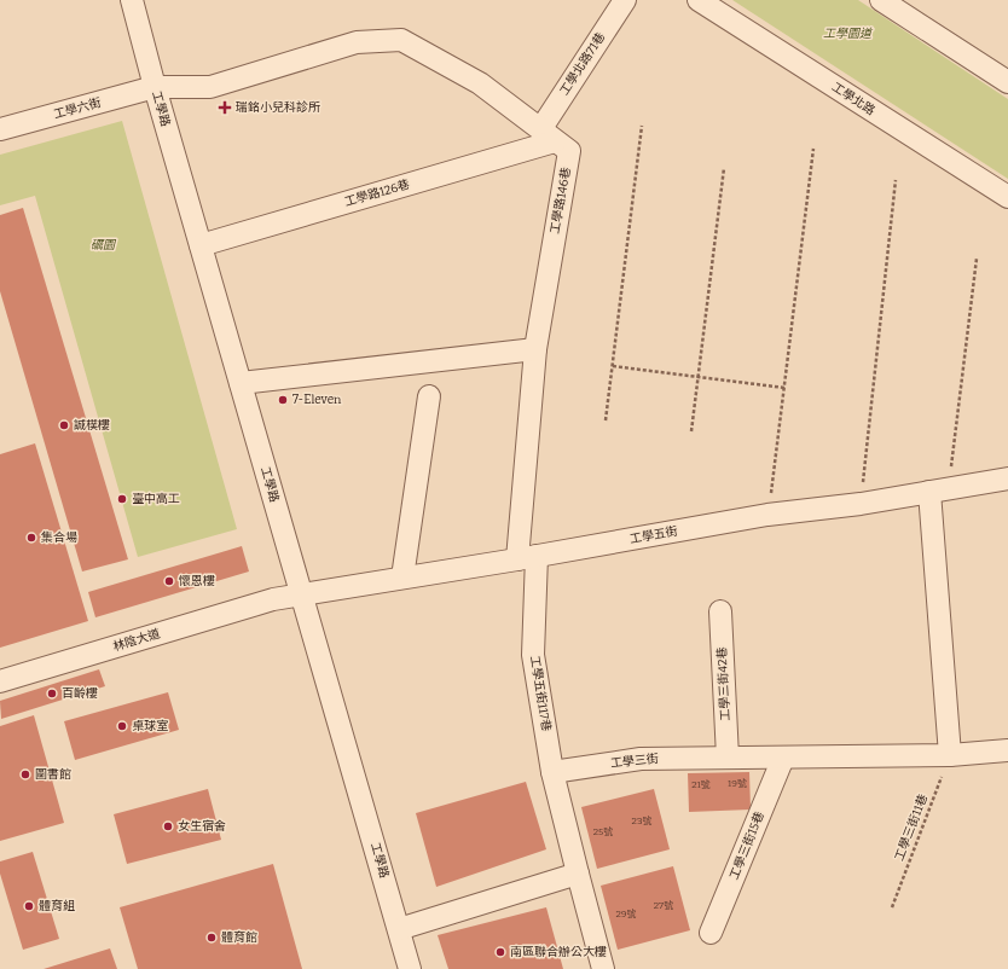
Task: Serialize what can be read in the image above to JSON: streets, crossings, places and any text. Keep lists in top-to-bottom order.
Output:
{
  "streets": {
    "street": [
      "工學北路71巷",
      "工學北路",
      "工學六街",
      "工學路",
      "工學路126巷",
      "工學路146巷",
      "工學五街",
      "林陰大道",
      "工學三街42巷",
      "工學五街117巷",
      "工學三街",
      "工學三街15巷"
    ],
    "path": ["工學三街11巷"]
  },
  "crossings": [
    ["工學北路71巷", "工學路126巷"],
    ["工學北路71巷", "工學路146巷"],
    ["工學六街", "工學路"],
    ["工學六街", "工學路146巷"],
    ["工學路", "工學路126巷"],
    ["工學路", "工學路146巷"],
    ["工學路", "工學五街"],
    ["工學路", "林陰大道"],
    ["工學路126巷", "工學路146巷"],
    ["工學路146巷", "工學五街117巷"],
    ["工學五街", "林陰大道"],
    ["工學五街", "工學五街117巷"],
    ["工學三街42巷", "工學三街"],
    ["工學五街117巷", "工學三街"],
    ["工學三街", "工學三街11巷"],
    ["工學三街", "工學三街15巷"]
  ],
  "parks": ["工學園道", "礪園"],
  "places": {
    "health": ["瑞銘小兒科診所"],
    "other": [
      "7-Eleven",
      "誠樸樓",
      "臺中高工",
      "集合場",
      "懷恩樓",
      "百齡樓",
      "桌球室",
      "圖書館",
      "女生宿舍",
      "體育組",
      "體育館",
      "南區聯合辦公大樓"
    ]
  },
  "house_numbers": [
    "19號",
    "21號",
    "23號",
    "25號",
    "27號",
    "29號"
  ]
}
